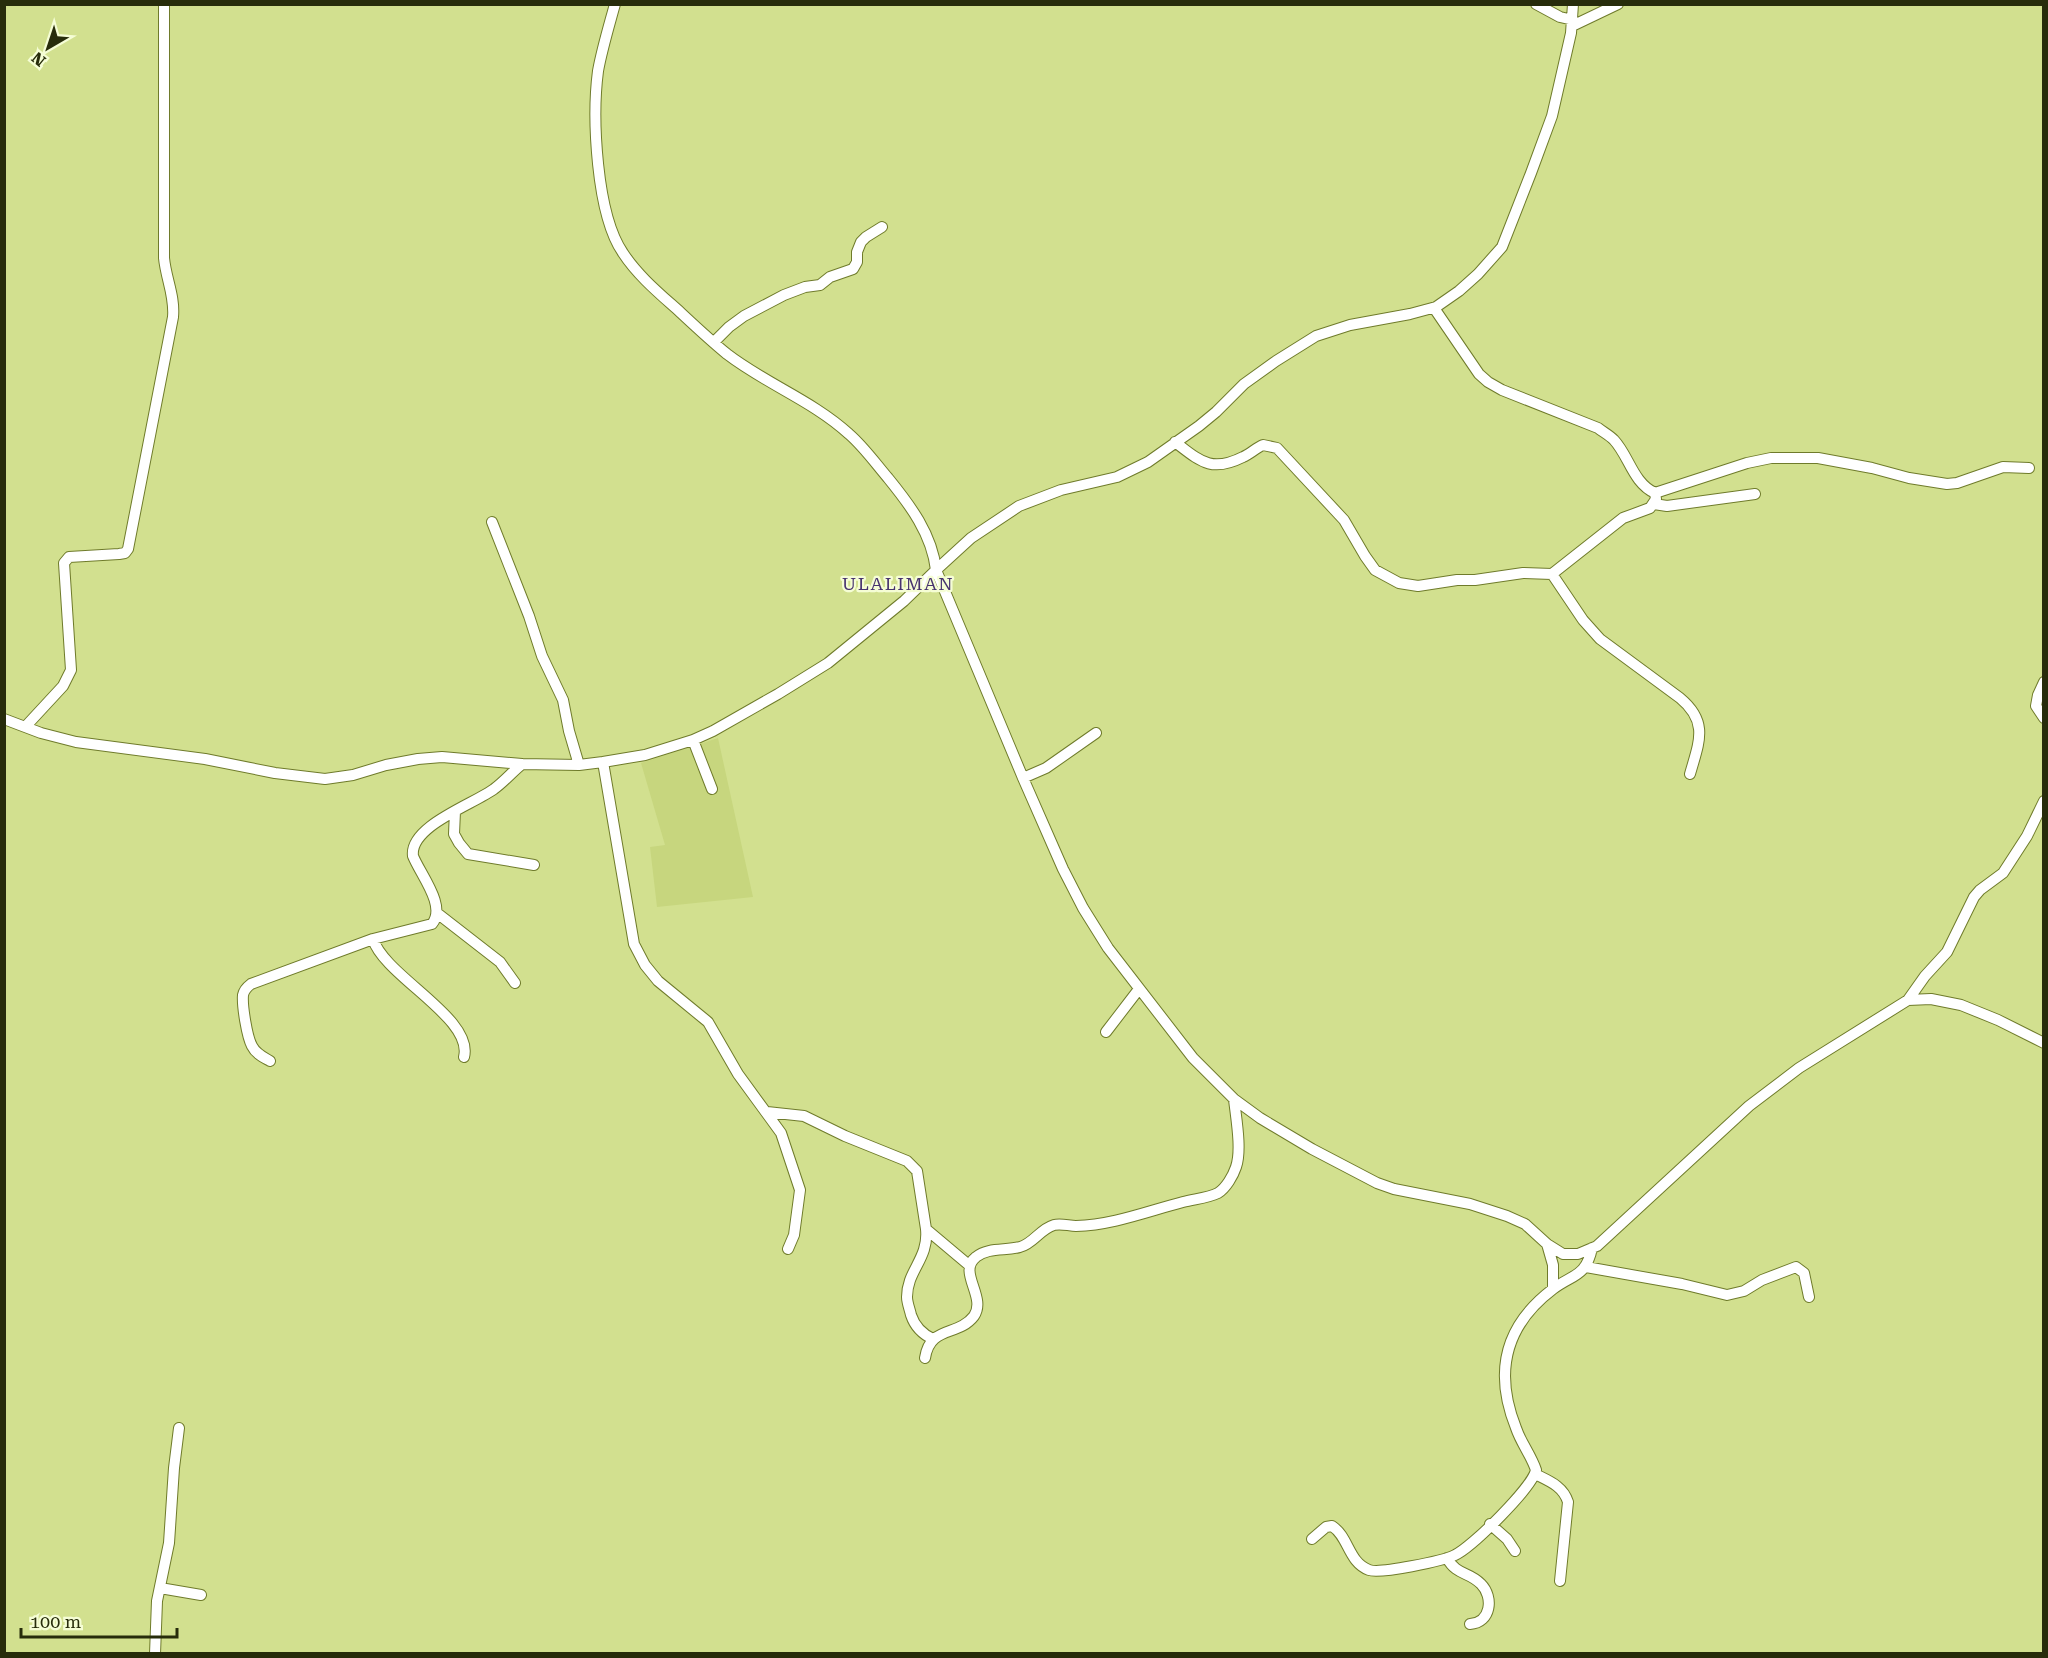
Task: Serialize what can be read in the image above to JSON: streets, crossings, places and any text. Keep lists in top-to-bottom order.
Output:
{
  "districts": ["ULALIMAN"],
  "scale_bar": "100 m",
  "north": "bottom left"
}
